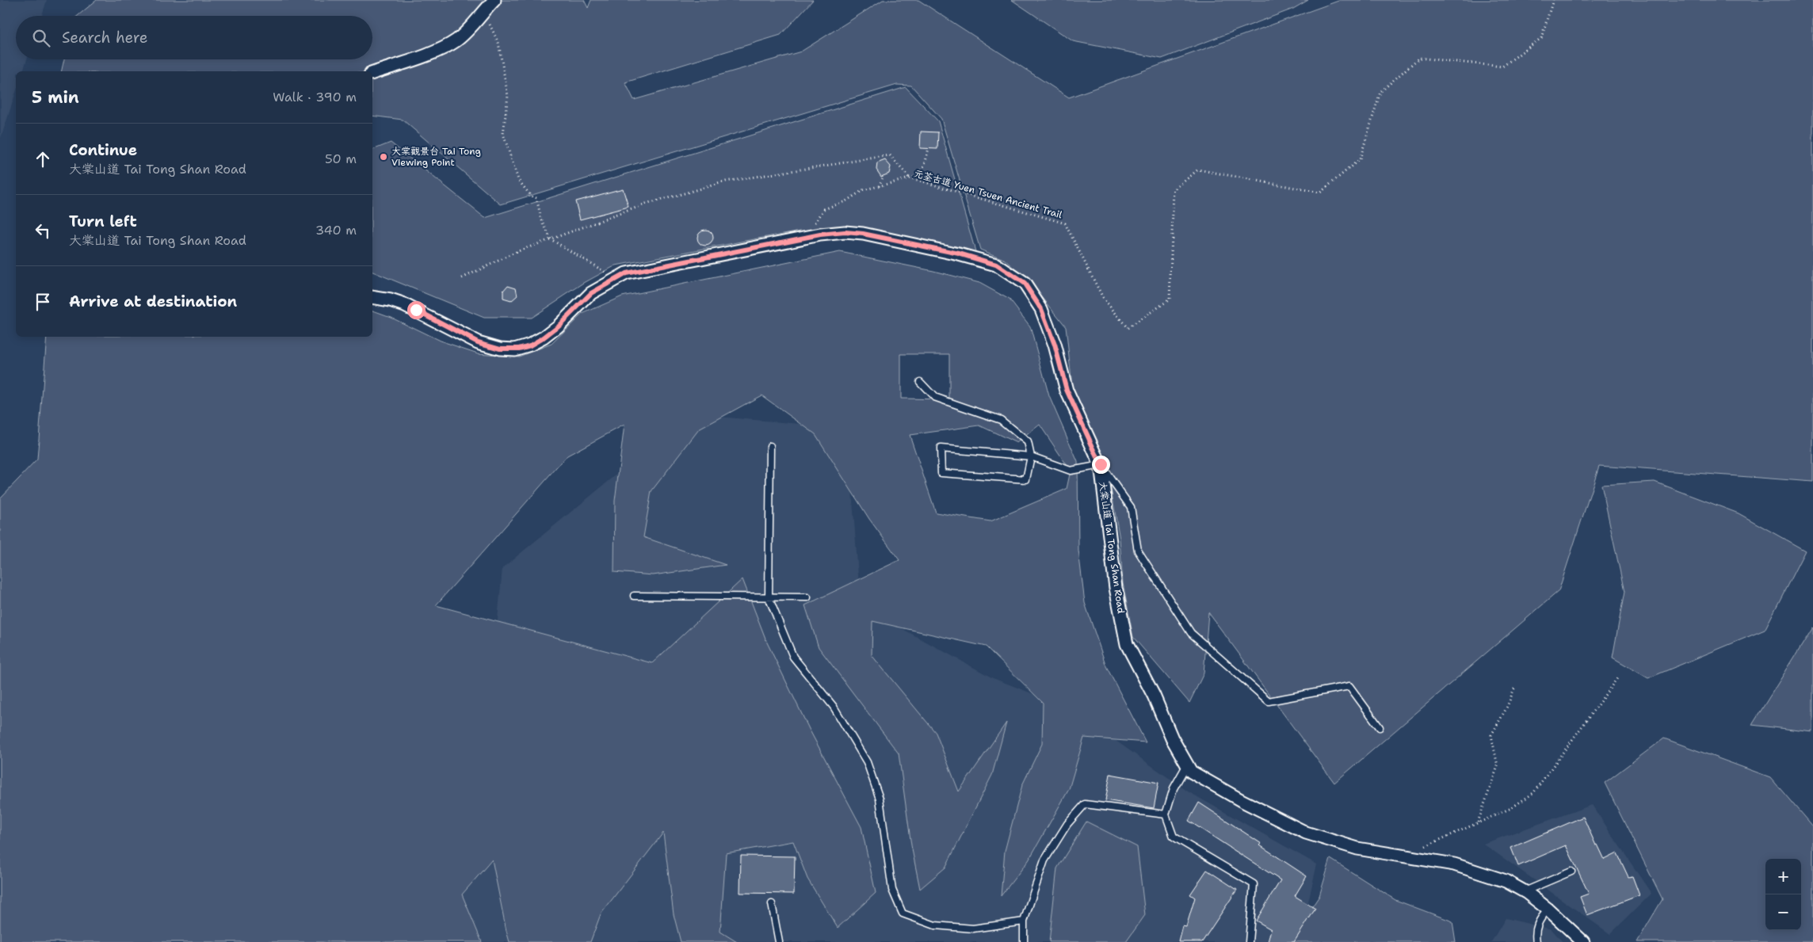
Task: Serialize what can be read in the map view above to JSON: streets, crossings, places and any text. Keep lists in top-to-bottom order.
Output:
{
  "streets": {
    "street": ["大棠山道 Tai Tong Shan Road"],
    "path": ["元荃古道 Yuen Tsuen Ancient Trail"]
  },
  "places": ["大棠觀景台 Tai Tong Viewing Point"],
  "page": {
    "search": "Search here",
    "heading": ["5 min", "Walk · 390 m"],
    "list": [
      ["Continue", "大棠山道 Tai Tong Shan Road", "50 m"],
      ["Turn left", "大棠山道 Tai Tong Shan Road", "340 m"],
      "Arrive at destination"
    ],
    "map_buttons": ["+", "−"]
  }
}
